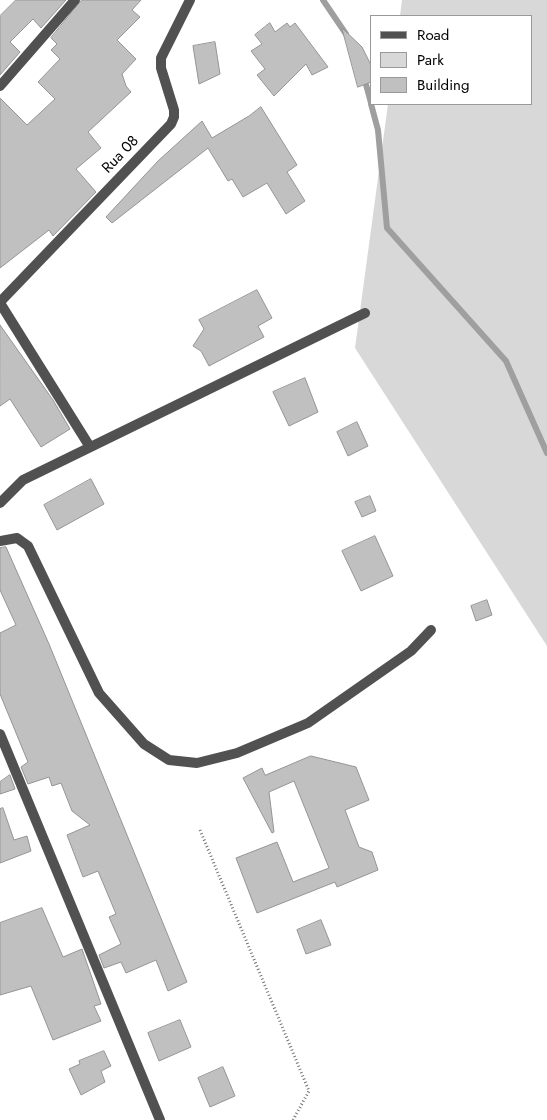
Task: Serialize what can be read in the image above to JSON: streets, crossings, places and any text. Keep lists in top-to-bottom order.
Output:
{
  "streets": {
    "street": ["Rua 08"]
  },
  "legend": ["Road", "Park", "Building"]
}
